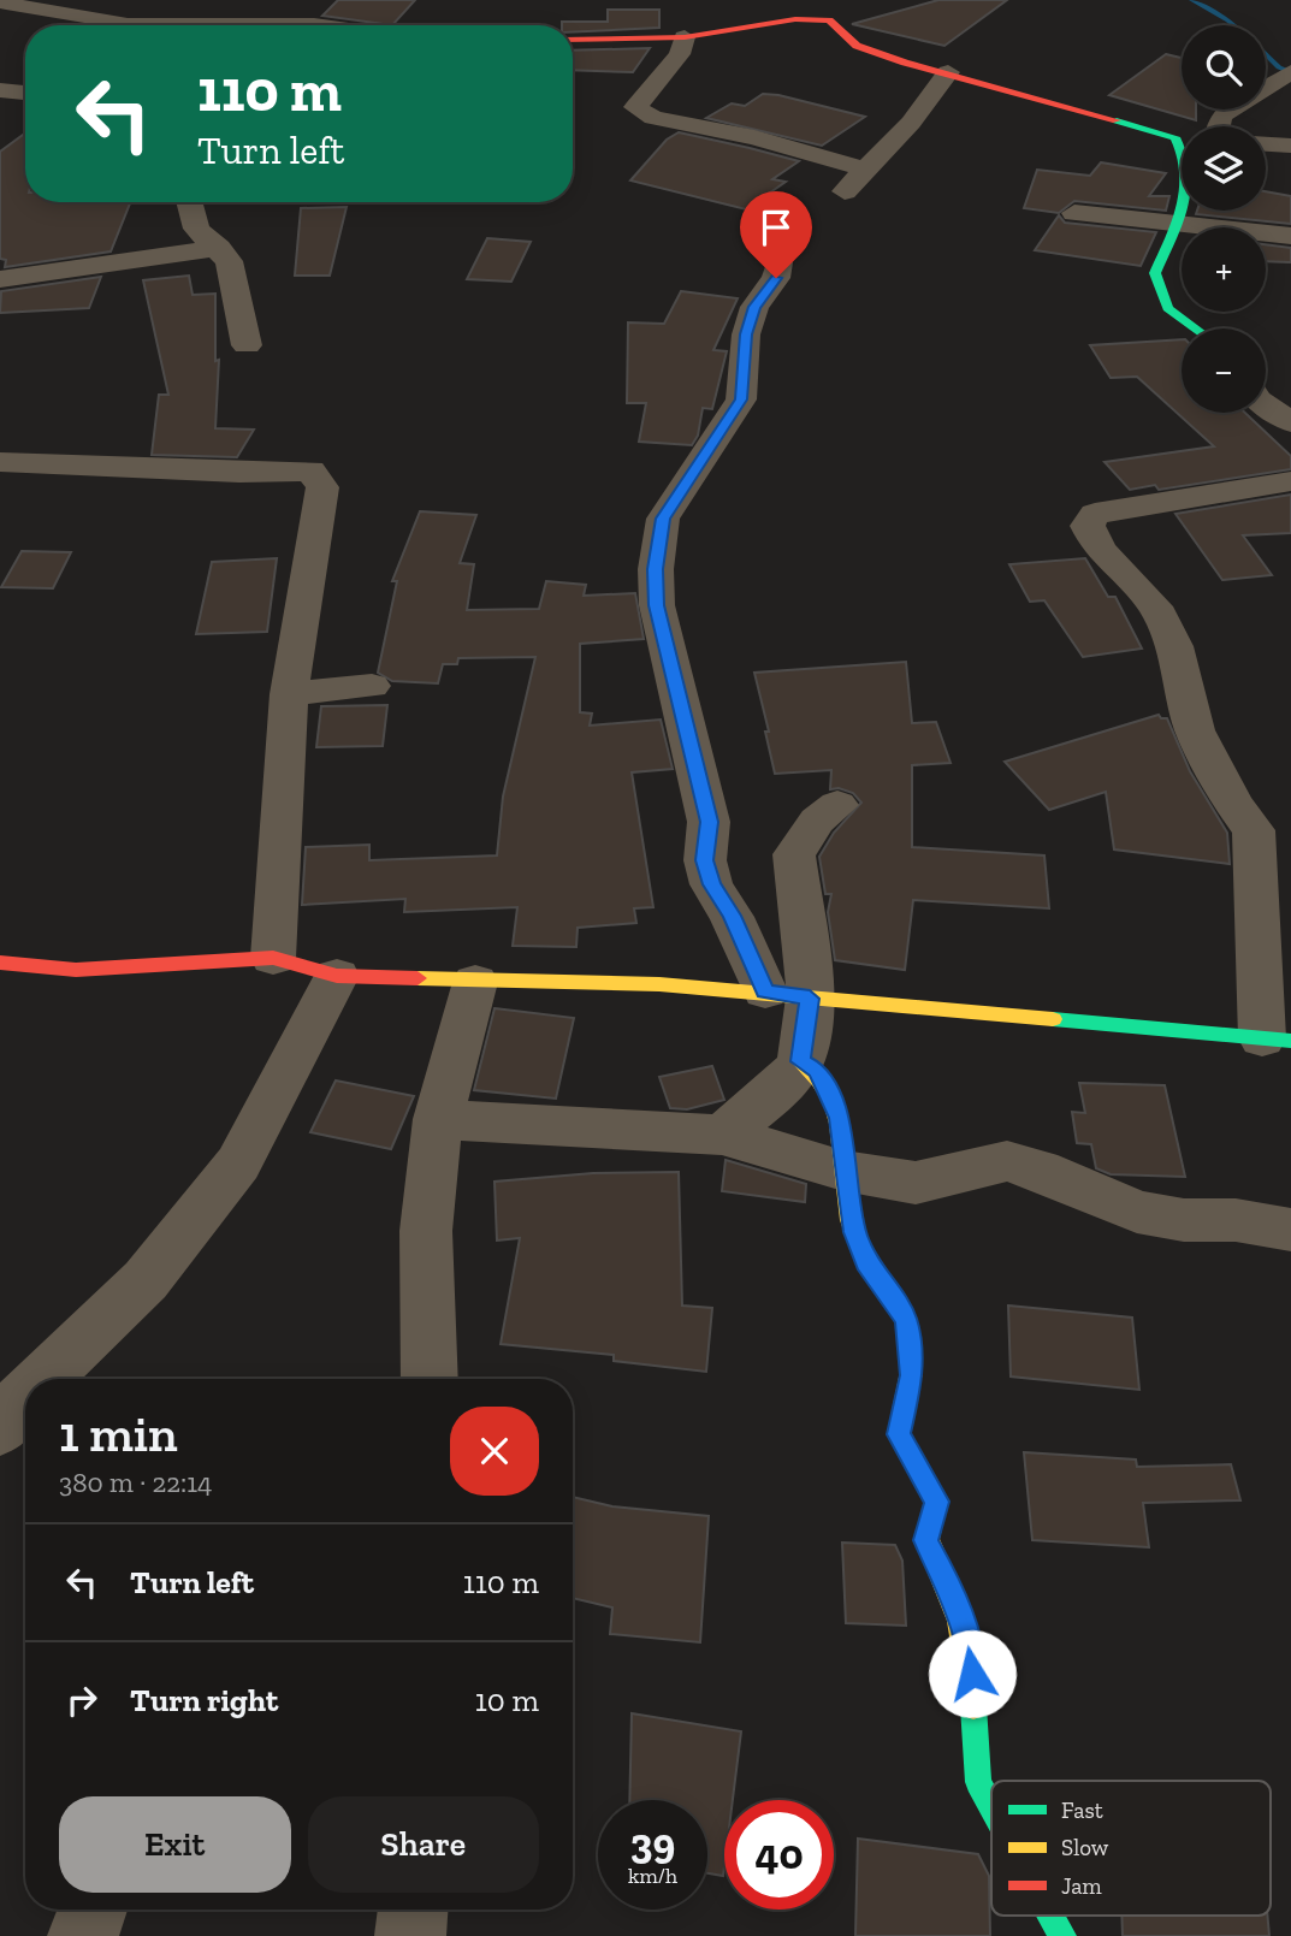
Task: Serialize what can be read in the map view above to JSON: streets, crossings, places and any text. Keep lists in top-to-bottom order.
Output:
{
  "legend": ["Fast", "Slow", "Jam"],
  "page": {
    "map_buttons": ["+", "−"],
    "turn": ["110 m", "Turn left"],
    "heading": ["1 min", "380 m · 22:14"],
    "list": [
      {
        "name": "Turn left",
        "value": "110 m"
      },
      {
        "name": "Turn right",
        "value": "10 m"
      }
    ],
    "buttons": ["Exit", "Share"],
    "speed": "39 km/h",
    "limit": "40"
  }
}
